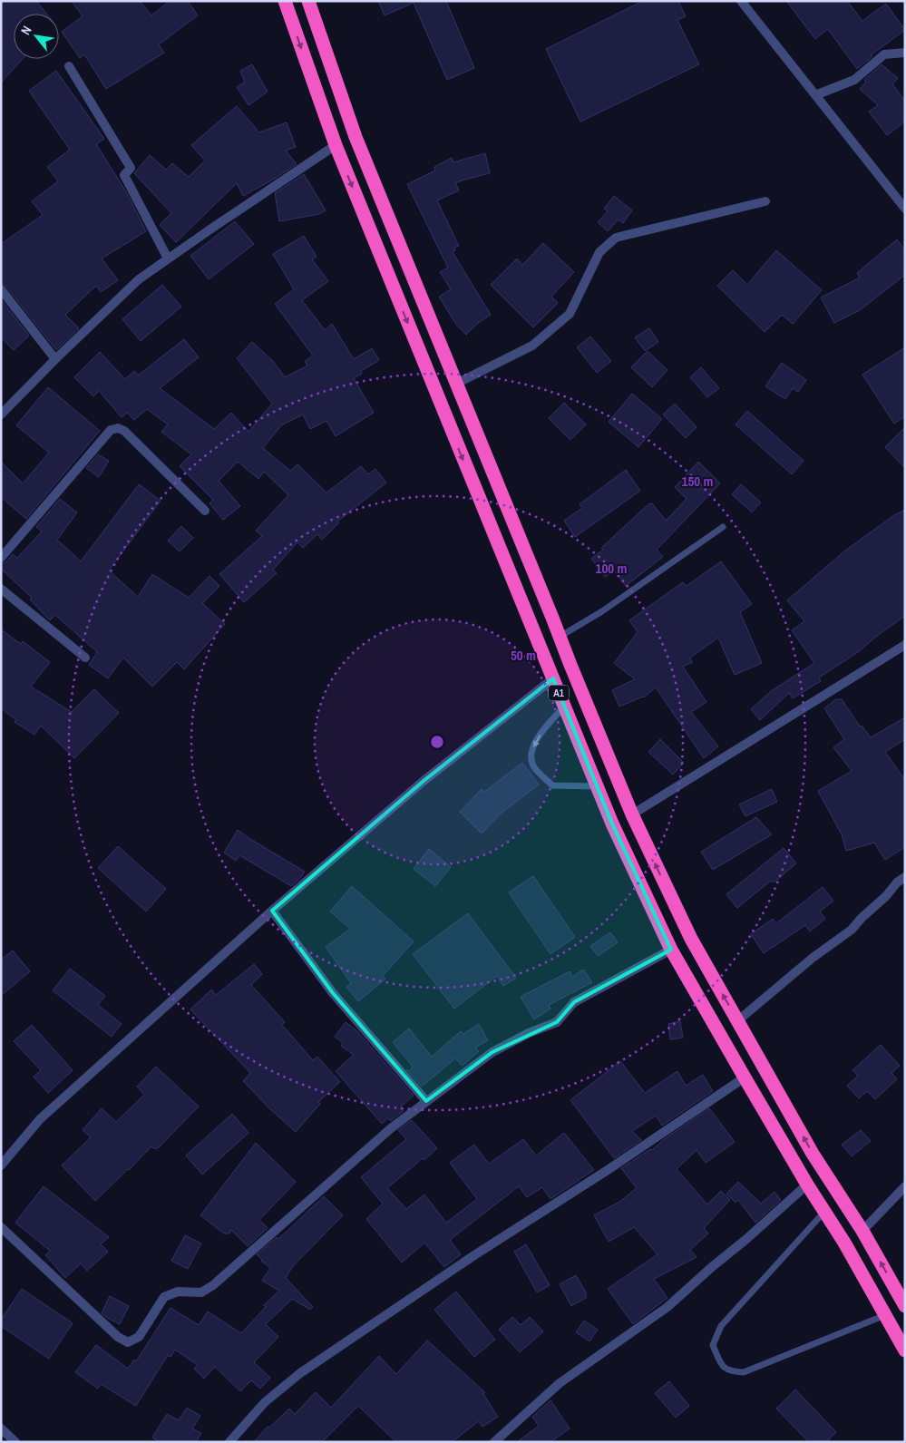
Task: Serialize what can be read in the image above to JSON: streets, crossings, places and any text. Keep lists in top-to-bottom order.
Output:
{
  "streets": {
    "highway": ["A1"]
  },
  "north": "top left",
  "rings": ["150 m", "100 m", "50 m"]
}
